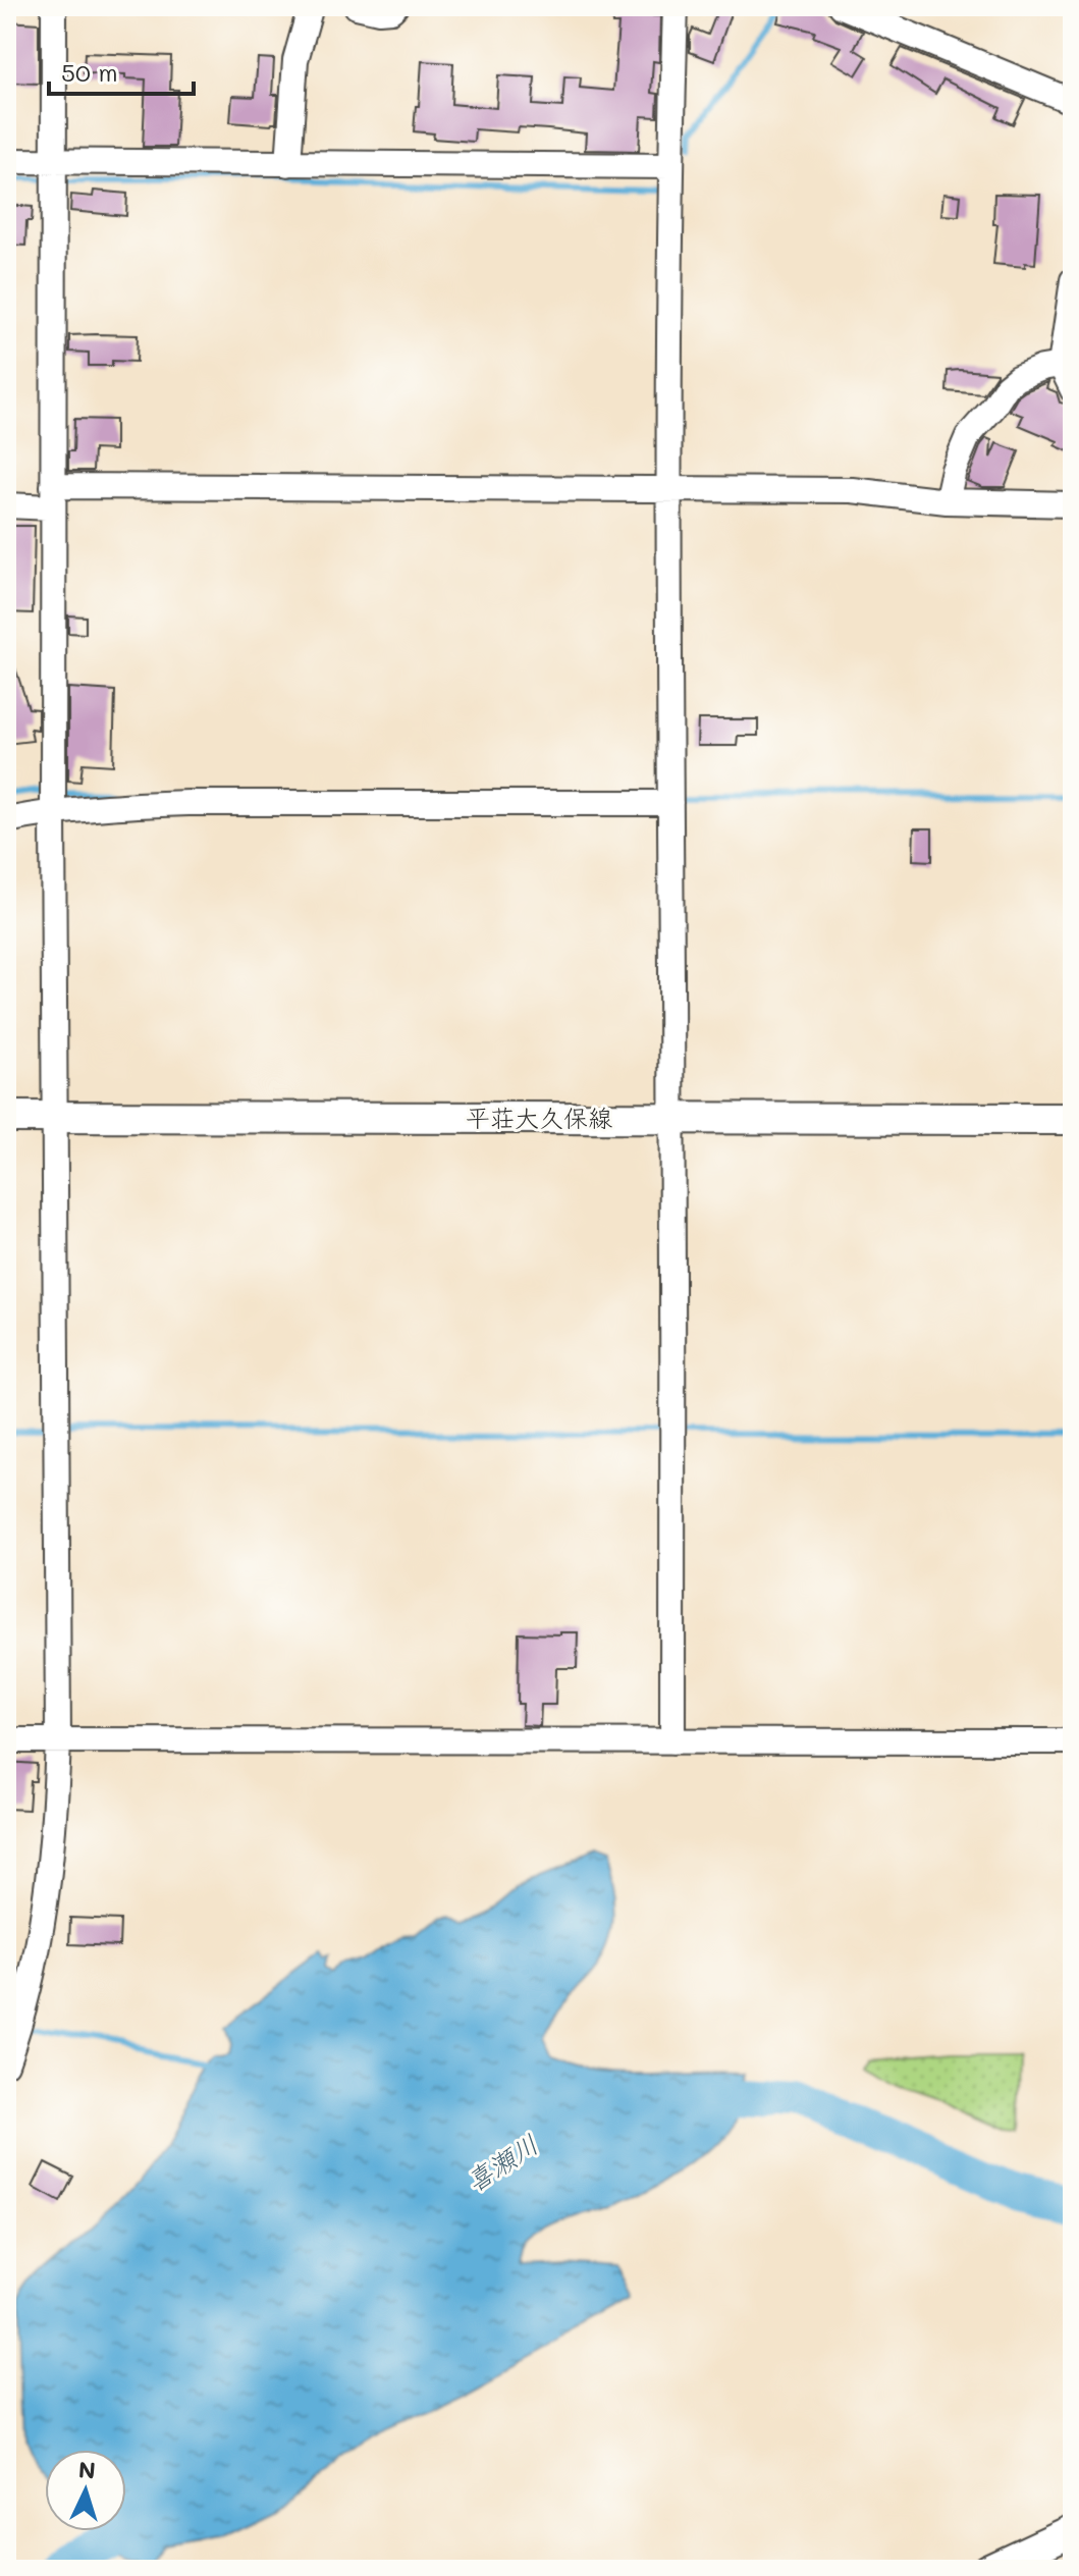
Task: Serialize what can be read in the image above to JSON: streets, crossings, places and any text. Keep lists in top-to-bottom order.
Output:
{
  "streets": {
    "main road": ["平荘大久保線"]
  },
  "water": ["喜瀬川"],
  "scale_bar": "50 m",
  "north": "top"
}
